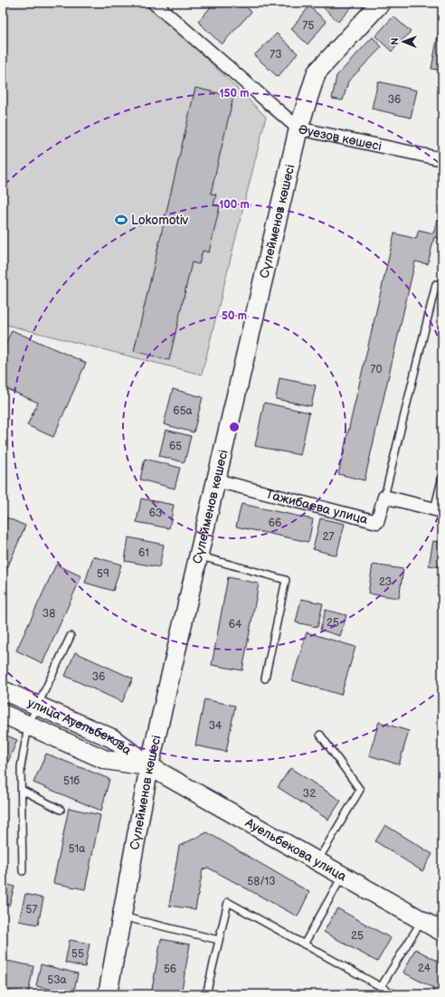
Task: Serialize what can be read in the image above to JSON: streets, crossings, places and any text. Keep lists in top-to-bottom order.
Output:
{
  "streets": {
    "main road": ["Сүлейменов көшесі", "улица Ауельбекова", "Ауельбекова улица"],
    "street": ["Әуезов көшесі", "Тажибаева улица"]
  },
  "crossings": [
    ["Әуезов көшесі", "Сүлейменов көшесі"],
    ["Сүлейменов көшесі", "Тажибаева улица"],
    ["Сүлейменов көшесі", "улица Ауельбекова"],
    ["Сүлейменов көшесі", "Ауельбекова улица"],
    ["улица Ауельбекова", "Ауельбекова улица"]
  ],
  "places": {
    "sports": ["Lokomotiv"]
  },
  "house_numbers": [
    "75",
    "73",
    "36",
    "70",
    "65а",
    "65",
    "63",
    "66",
    "27",
    "61",
    "59",
    "23",
    "38",
    "25",
    "64",
    "36",
    "34",
    "51б",
    "32",
    "51а",
    "58/13",
    "57",
    "25",
    "55",
    "24",
    "56",
    "53а"
  ],
  "north": "left",
  "rings": ["150 m", "100 m", "50 m"]
}
